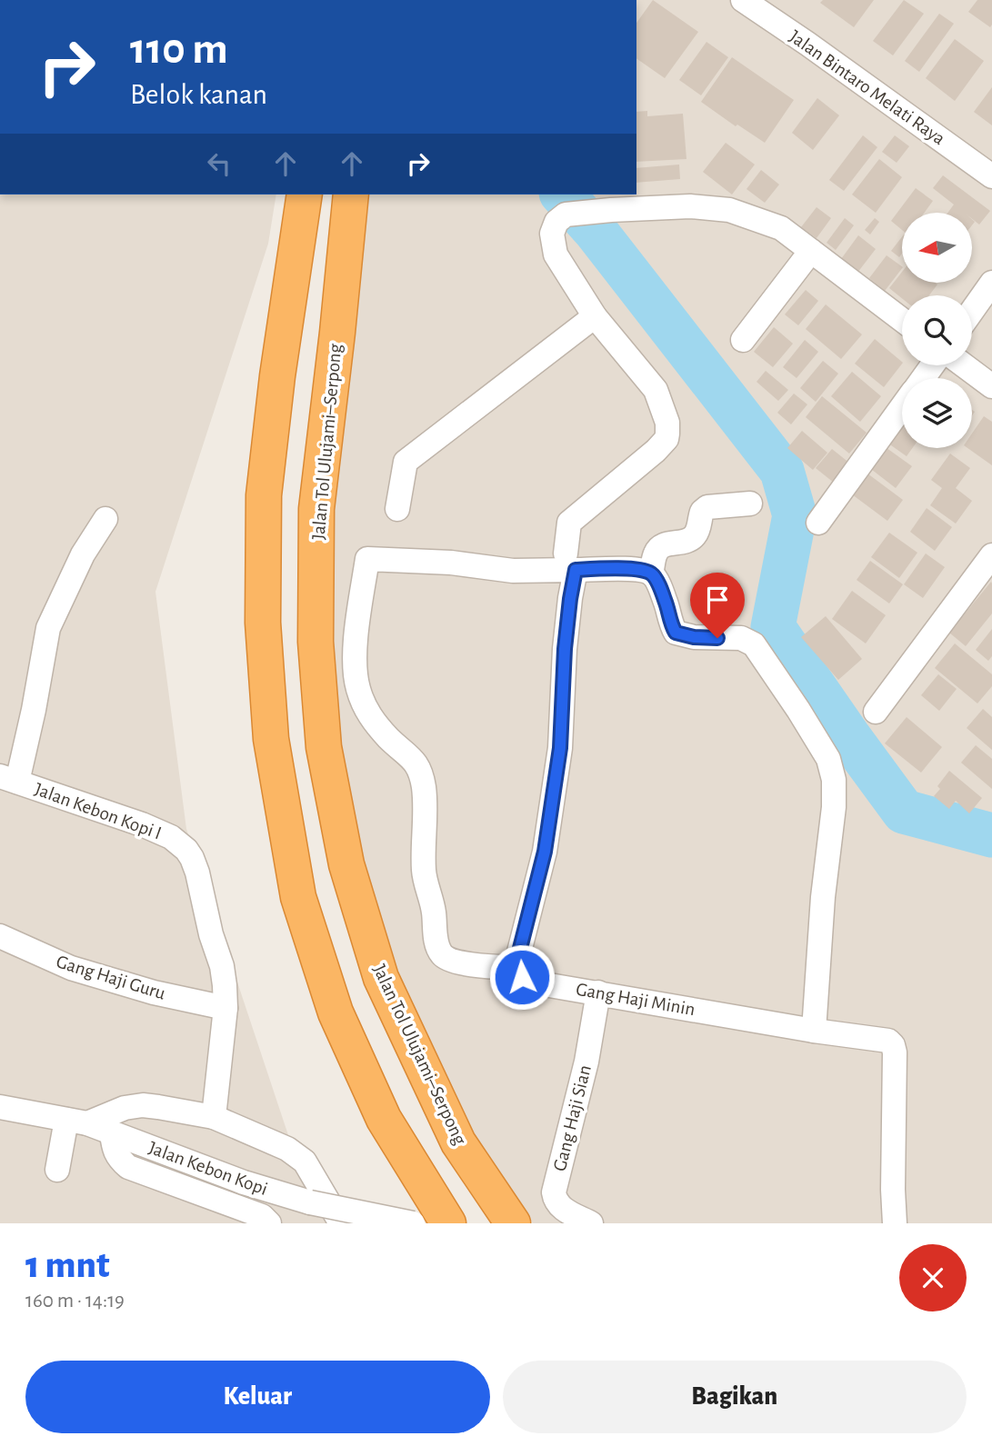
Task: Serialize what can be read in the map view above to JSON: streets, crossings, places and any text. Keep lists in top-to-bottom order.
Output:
{
  "streets": {
    "highway": ["Jalan Tol Ulujami–Serpong"],
    "street": [
      "Jalan Bintaro Melati Raya",
      "Jalan Kebon Kopi I",
      "Gang Haji Guru",
      "Gang Haji Minin",
      "Gang Haji Sian",
      "Jalan Kebon Kopi"
    ]
  },
  "crossings": [
    ["Jalan Kebon Kopi I", "Gang Haji Guru"],
    ["Gang Haji Minin", "Gang Haji Sian"]
  ],
  "north": "left",
  "page": {
    "turn": ["110 m", "Belok kanan"],
    "heading": ["1 mnt", "160 m · 14:19"],
    "buttons": ["Keluar", "Bagikan"]
  }
}
